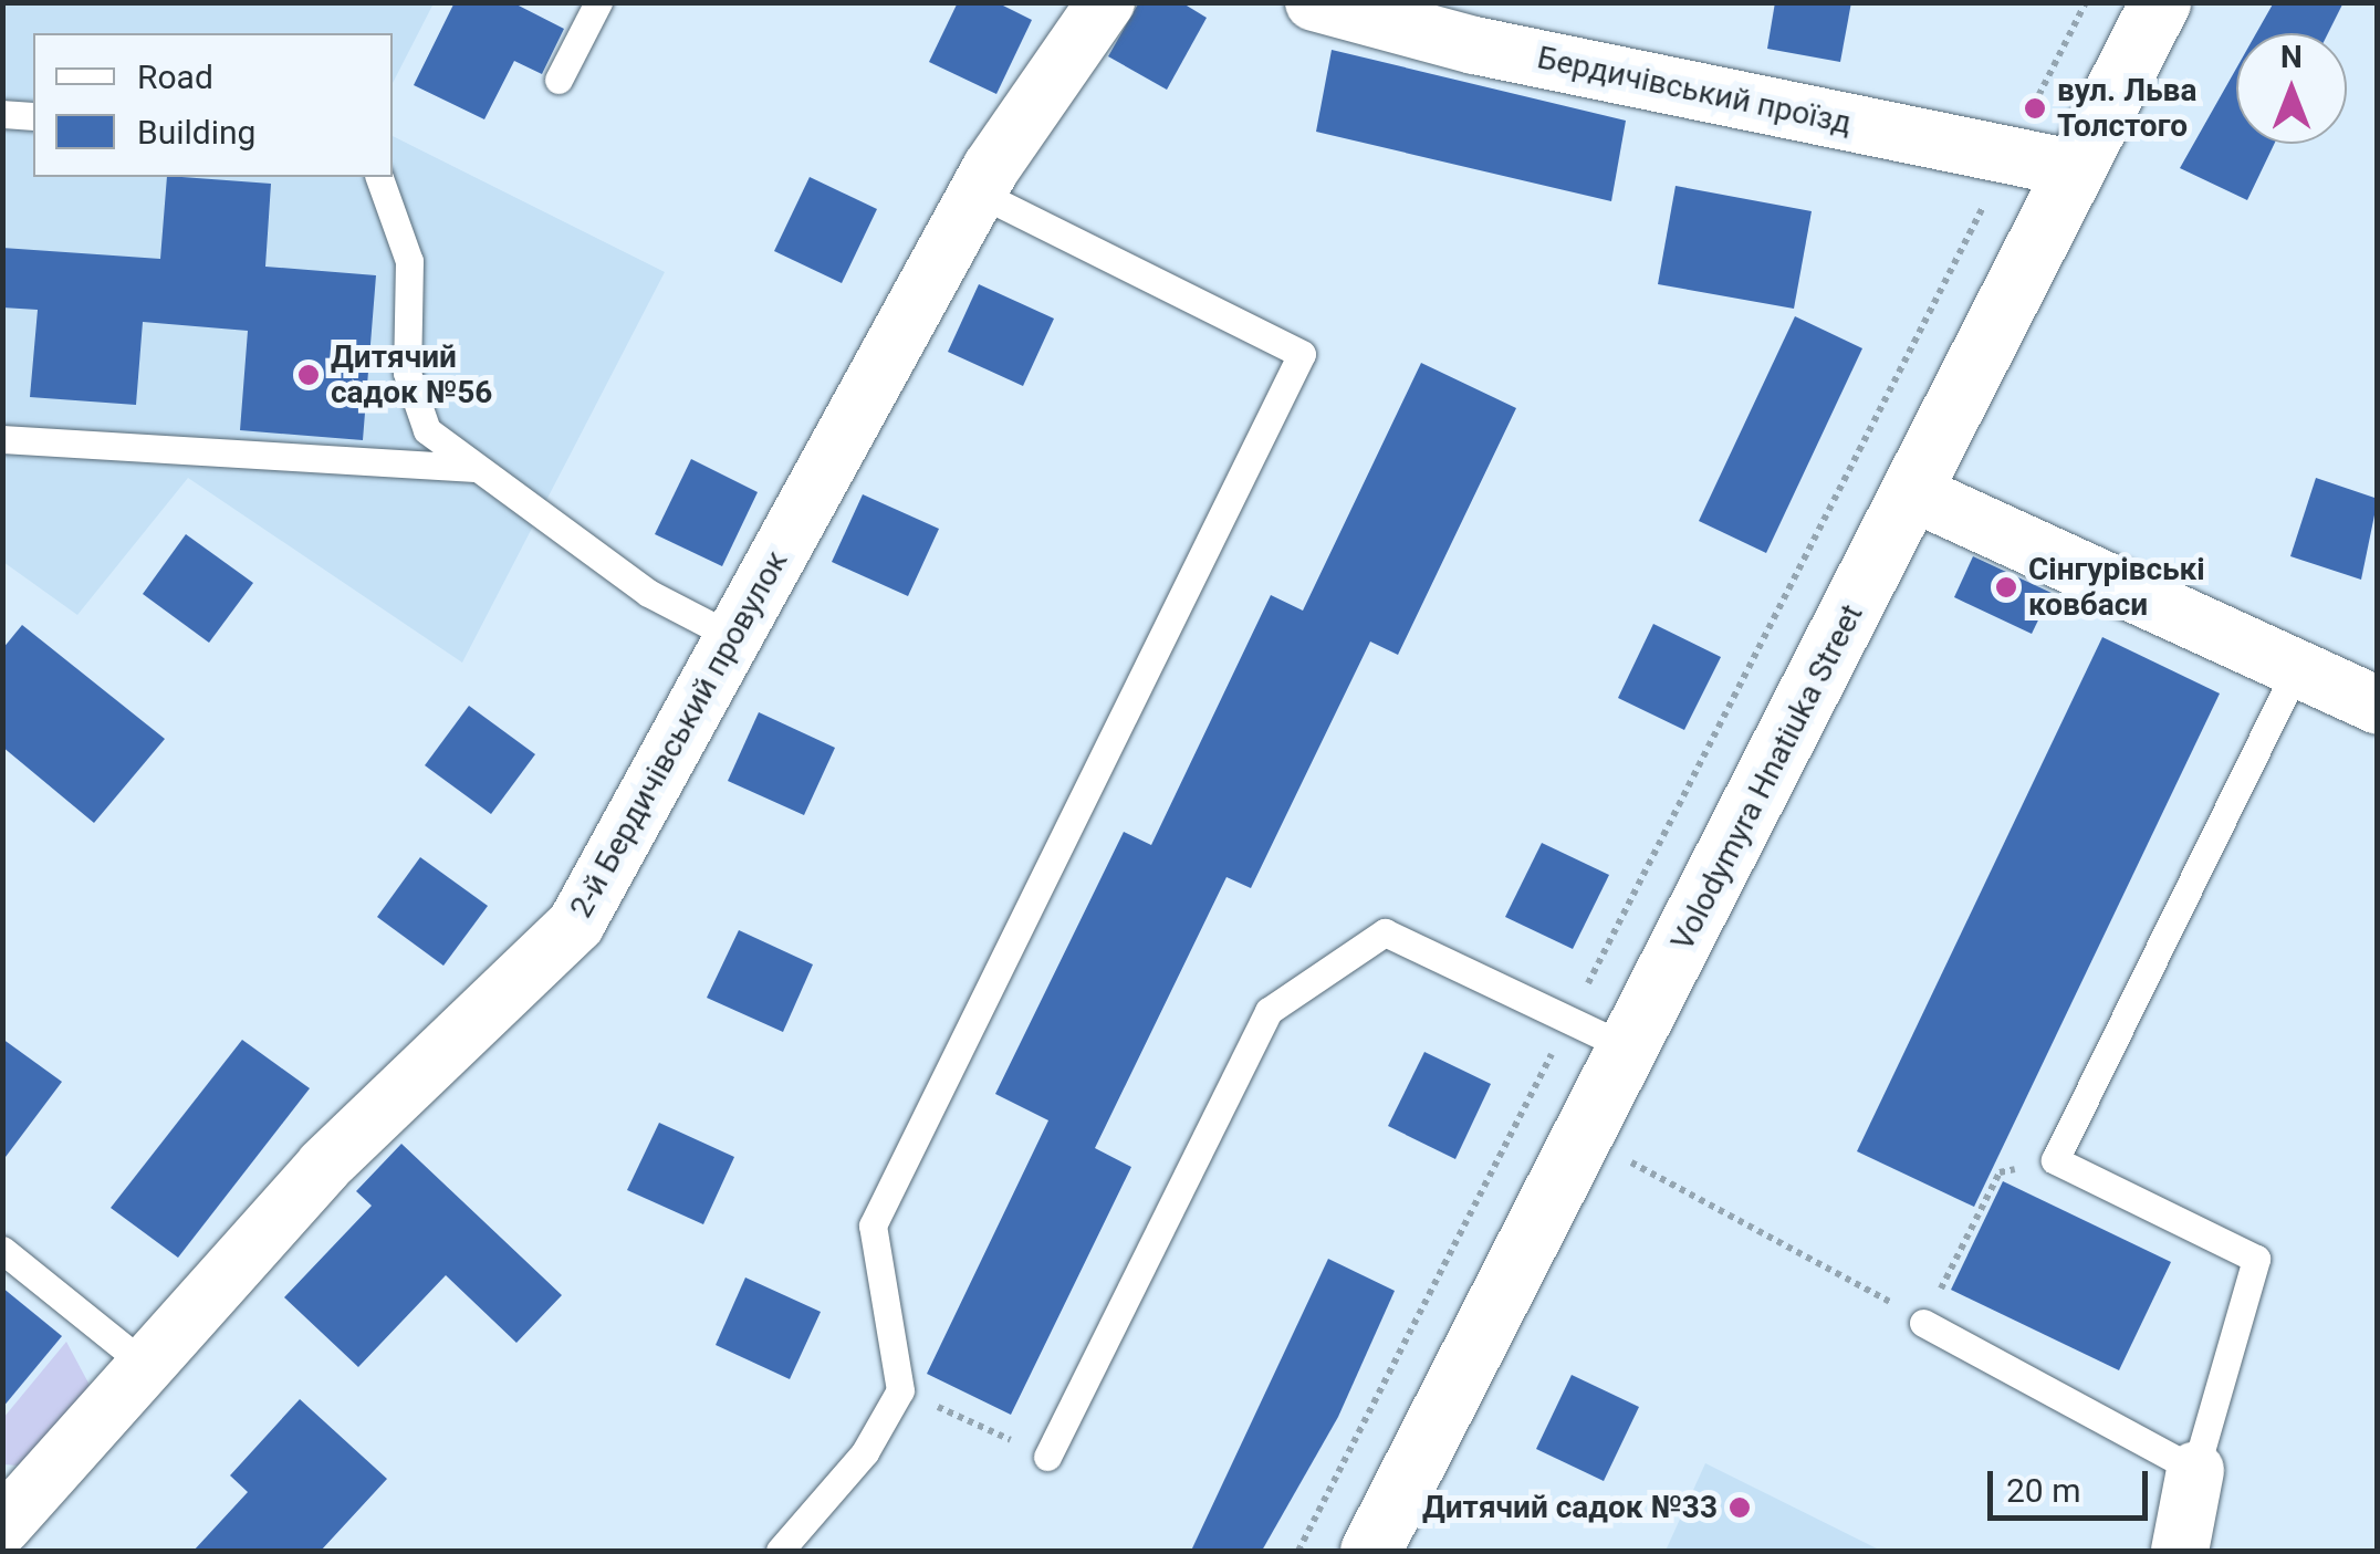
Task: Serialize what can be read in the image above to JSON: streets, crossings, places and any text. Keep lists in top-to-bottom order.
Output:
{
  "streets": {
    "main road": ["Volodymyra Hnatiuka Street"],
    "street": ["Бердичівський проїзд", "2-й Бердичівський провулок"]
  },
  "crossings": [
    ["Бердичівський проїзд", "Volodymyra Hnatiuka Street"]
  ],
  "places": [
    "вул. Льва Толстого",
    "Дитячий садок №56",
    "Сінгурівські ковбаси",
    "Дитячий садок №33"
  ],
  "legend": ["Road", "Building"],
  "scale_bar": "20 m",
  "north": "top"
}
